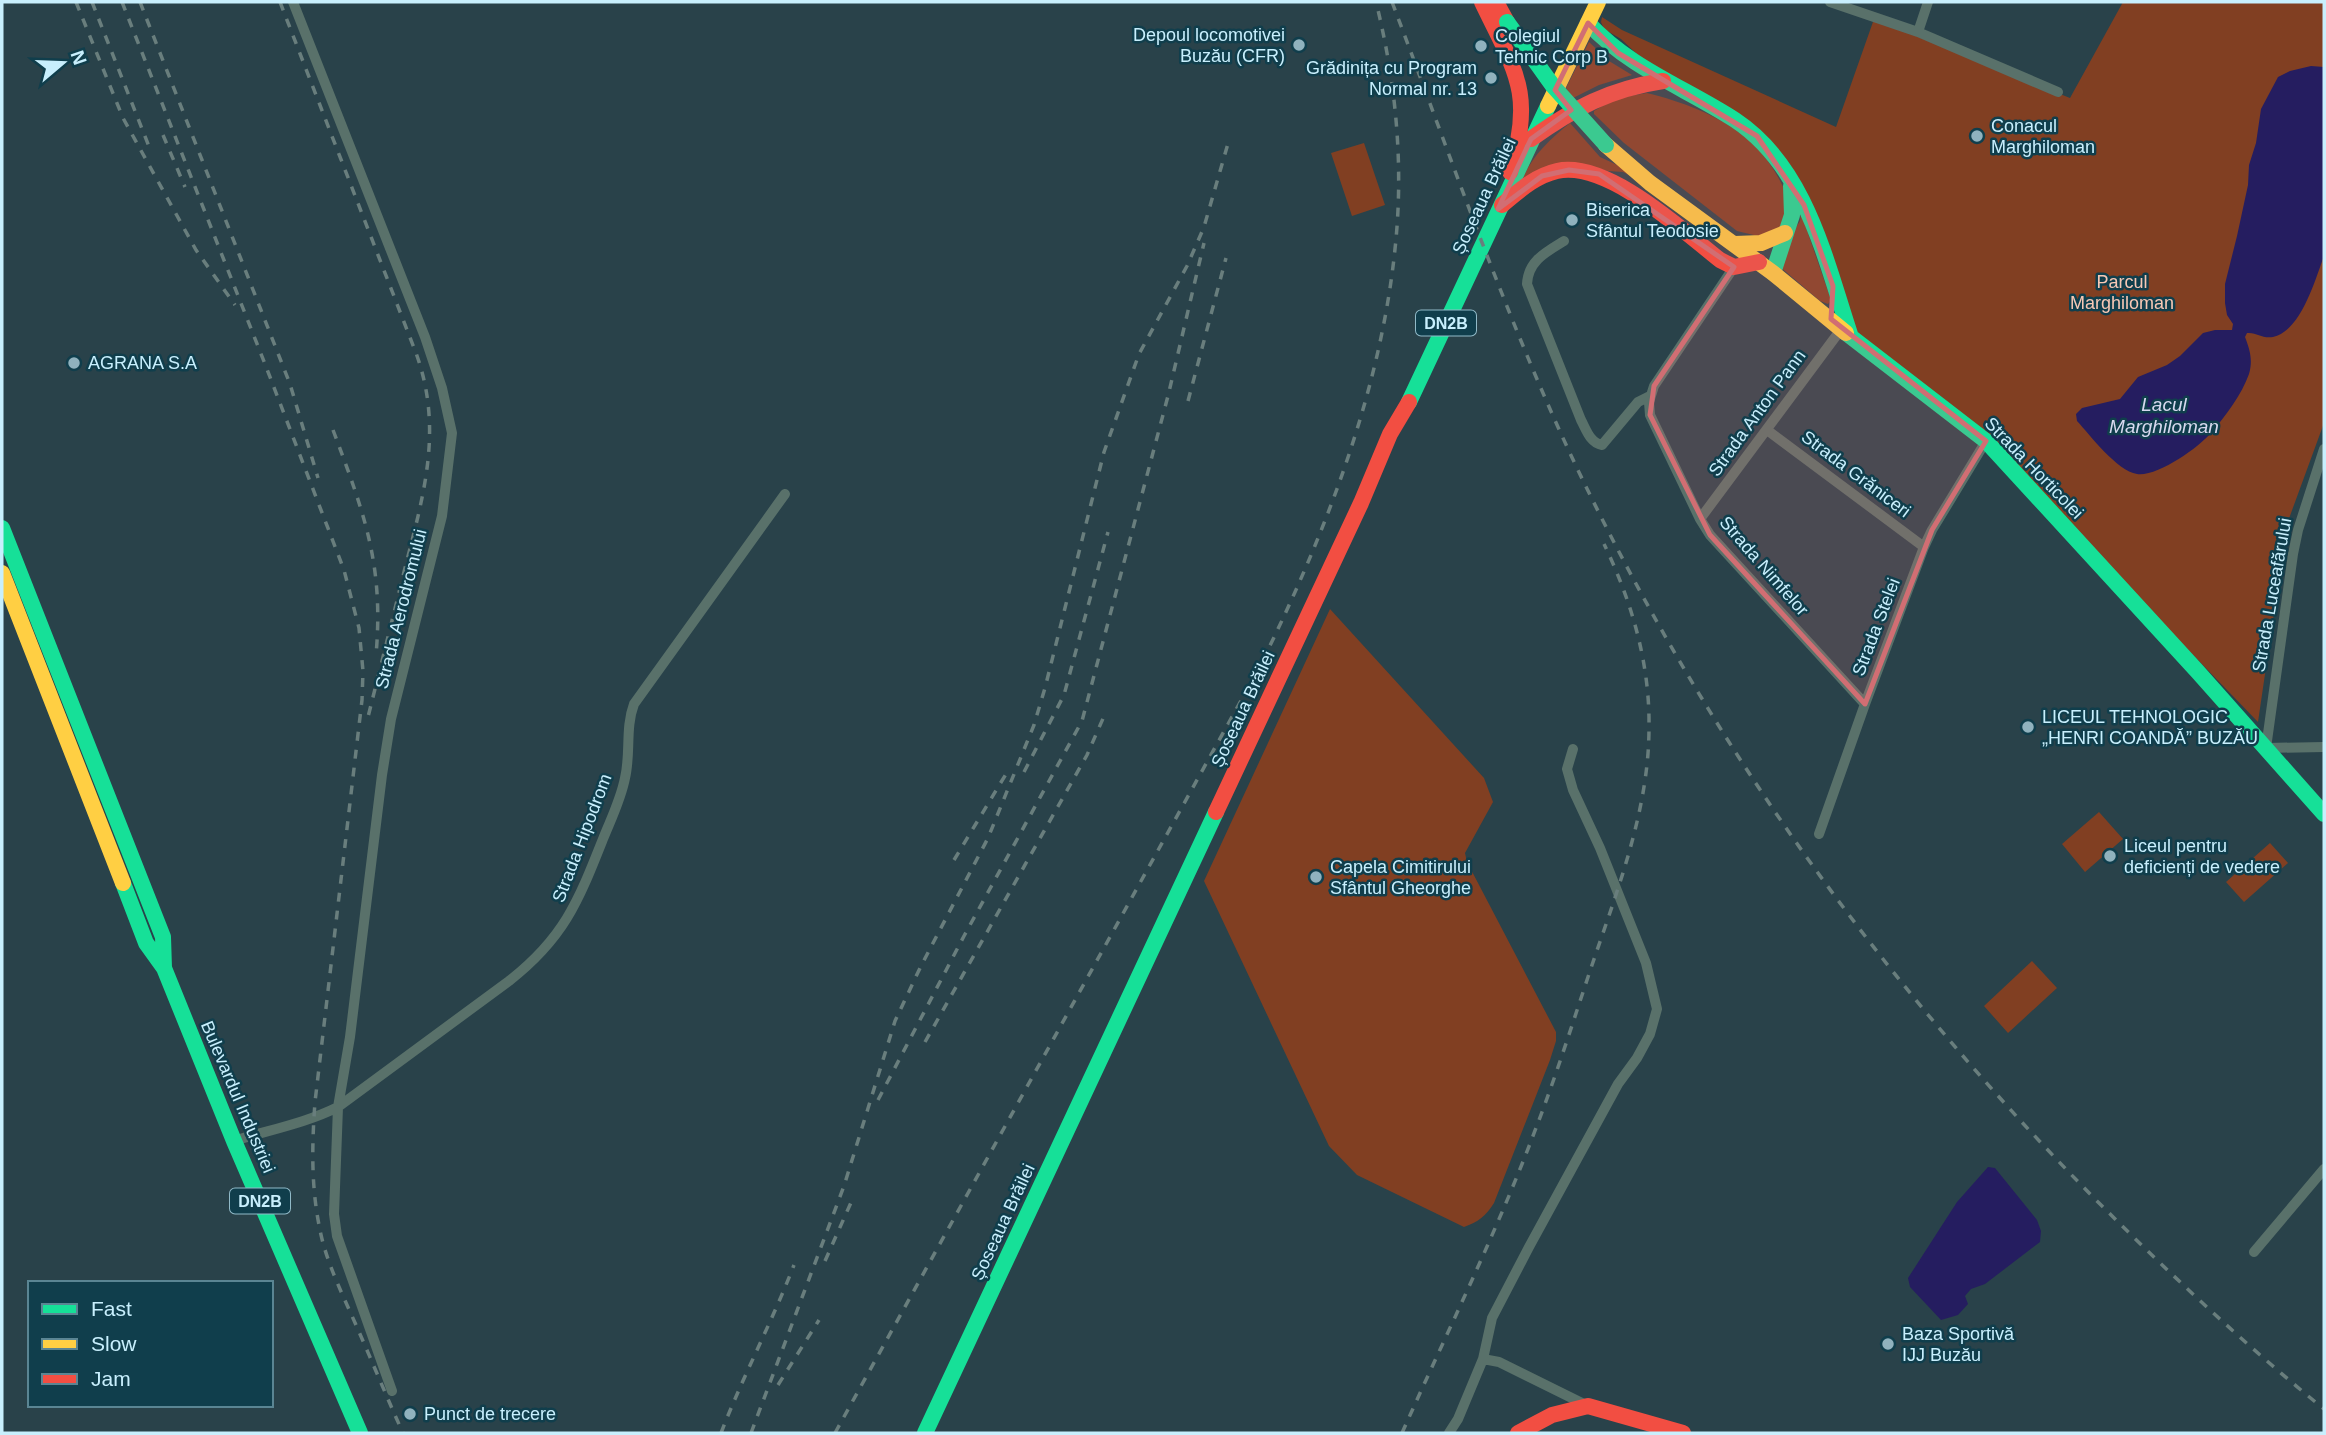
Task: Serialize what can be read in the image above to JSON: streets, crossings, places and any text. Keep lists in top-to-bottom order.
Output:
{
  "streets": {
    "main road": [
      "Șoseaua Brăilei",
      "DN2B",
      "Strada Horticolei",
      "Bulevardul Industriei"
    ],
    "street": [
      "Strada Anton Pann",
      "Strada Grăniceri",
      "Strada Nimfelor",
      "Strada Luceafărului",
      "Strada Aerodromului",
      "Strada Stelei",
      "Strada Hipodrom"
    ]
  },
  "crossings": [
    ["Strada Anton Pann", "Strada Horticolei"],
    ["Strada Anton Pann", "Strada Grăniceri"],
    ["Strada Anton Pann", "Strada Nimfelor"],
    ["Strada Horticolei", "Strada Luceafărului"],
    ["Strada Horticolei", "Strada Stelei"],
    ["Strada Grăniceri", "Strada Stelei"],
    ["Strada Nimfelor", "Strada Stelei"],
    ["Strada Aerodromului", "Strada Hipodrom"],
    ["Strada Hipodrom", "Bulevardul Industriei"]
  ],
  "water": ["Lacul Marghiloman"],
  "parks": ["Parcul Marghiloman"],
  "places": [
    "Depoul locomotivei Buzău (CFR)",
    "Colegiul Tehnic Corp B",
    "Grădinița cu Program Normal nr. 13",
    "Conacul Marghiloman",
    "Biserica Sfântul Teodosie",
    "AGRANA S.A",
    "LICEUL TEHNOLOGIC „HENRI COANDĂ” BUZĂU",
    "Liceul pentru deficienți de vedere",
    "Capela Cimitirului Sfântul Gheorghe",
    "Baza Sportivă IJJ Buzău",
    "Punct de trecere"
  ],
  "legend": ["Fast", "Slow", "Jam"],
  "north": "right"
}
